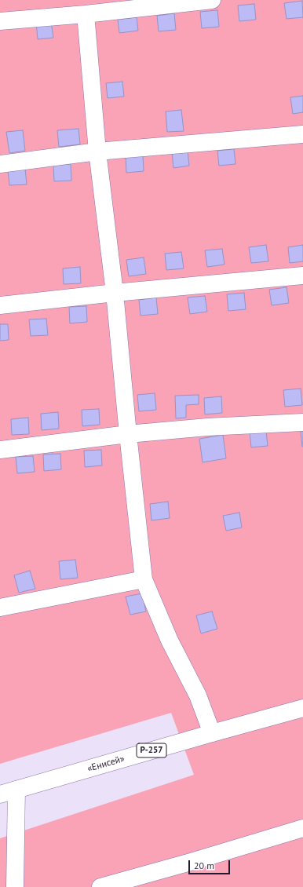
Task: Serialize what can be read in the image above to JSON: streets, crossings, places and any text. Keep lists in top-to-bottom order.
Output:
{
  "streets": {
    "main road": ["Р-257", "«Енисей»"]
  },
  "scale_bar": "20 m"
}
